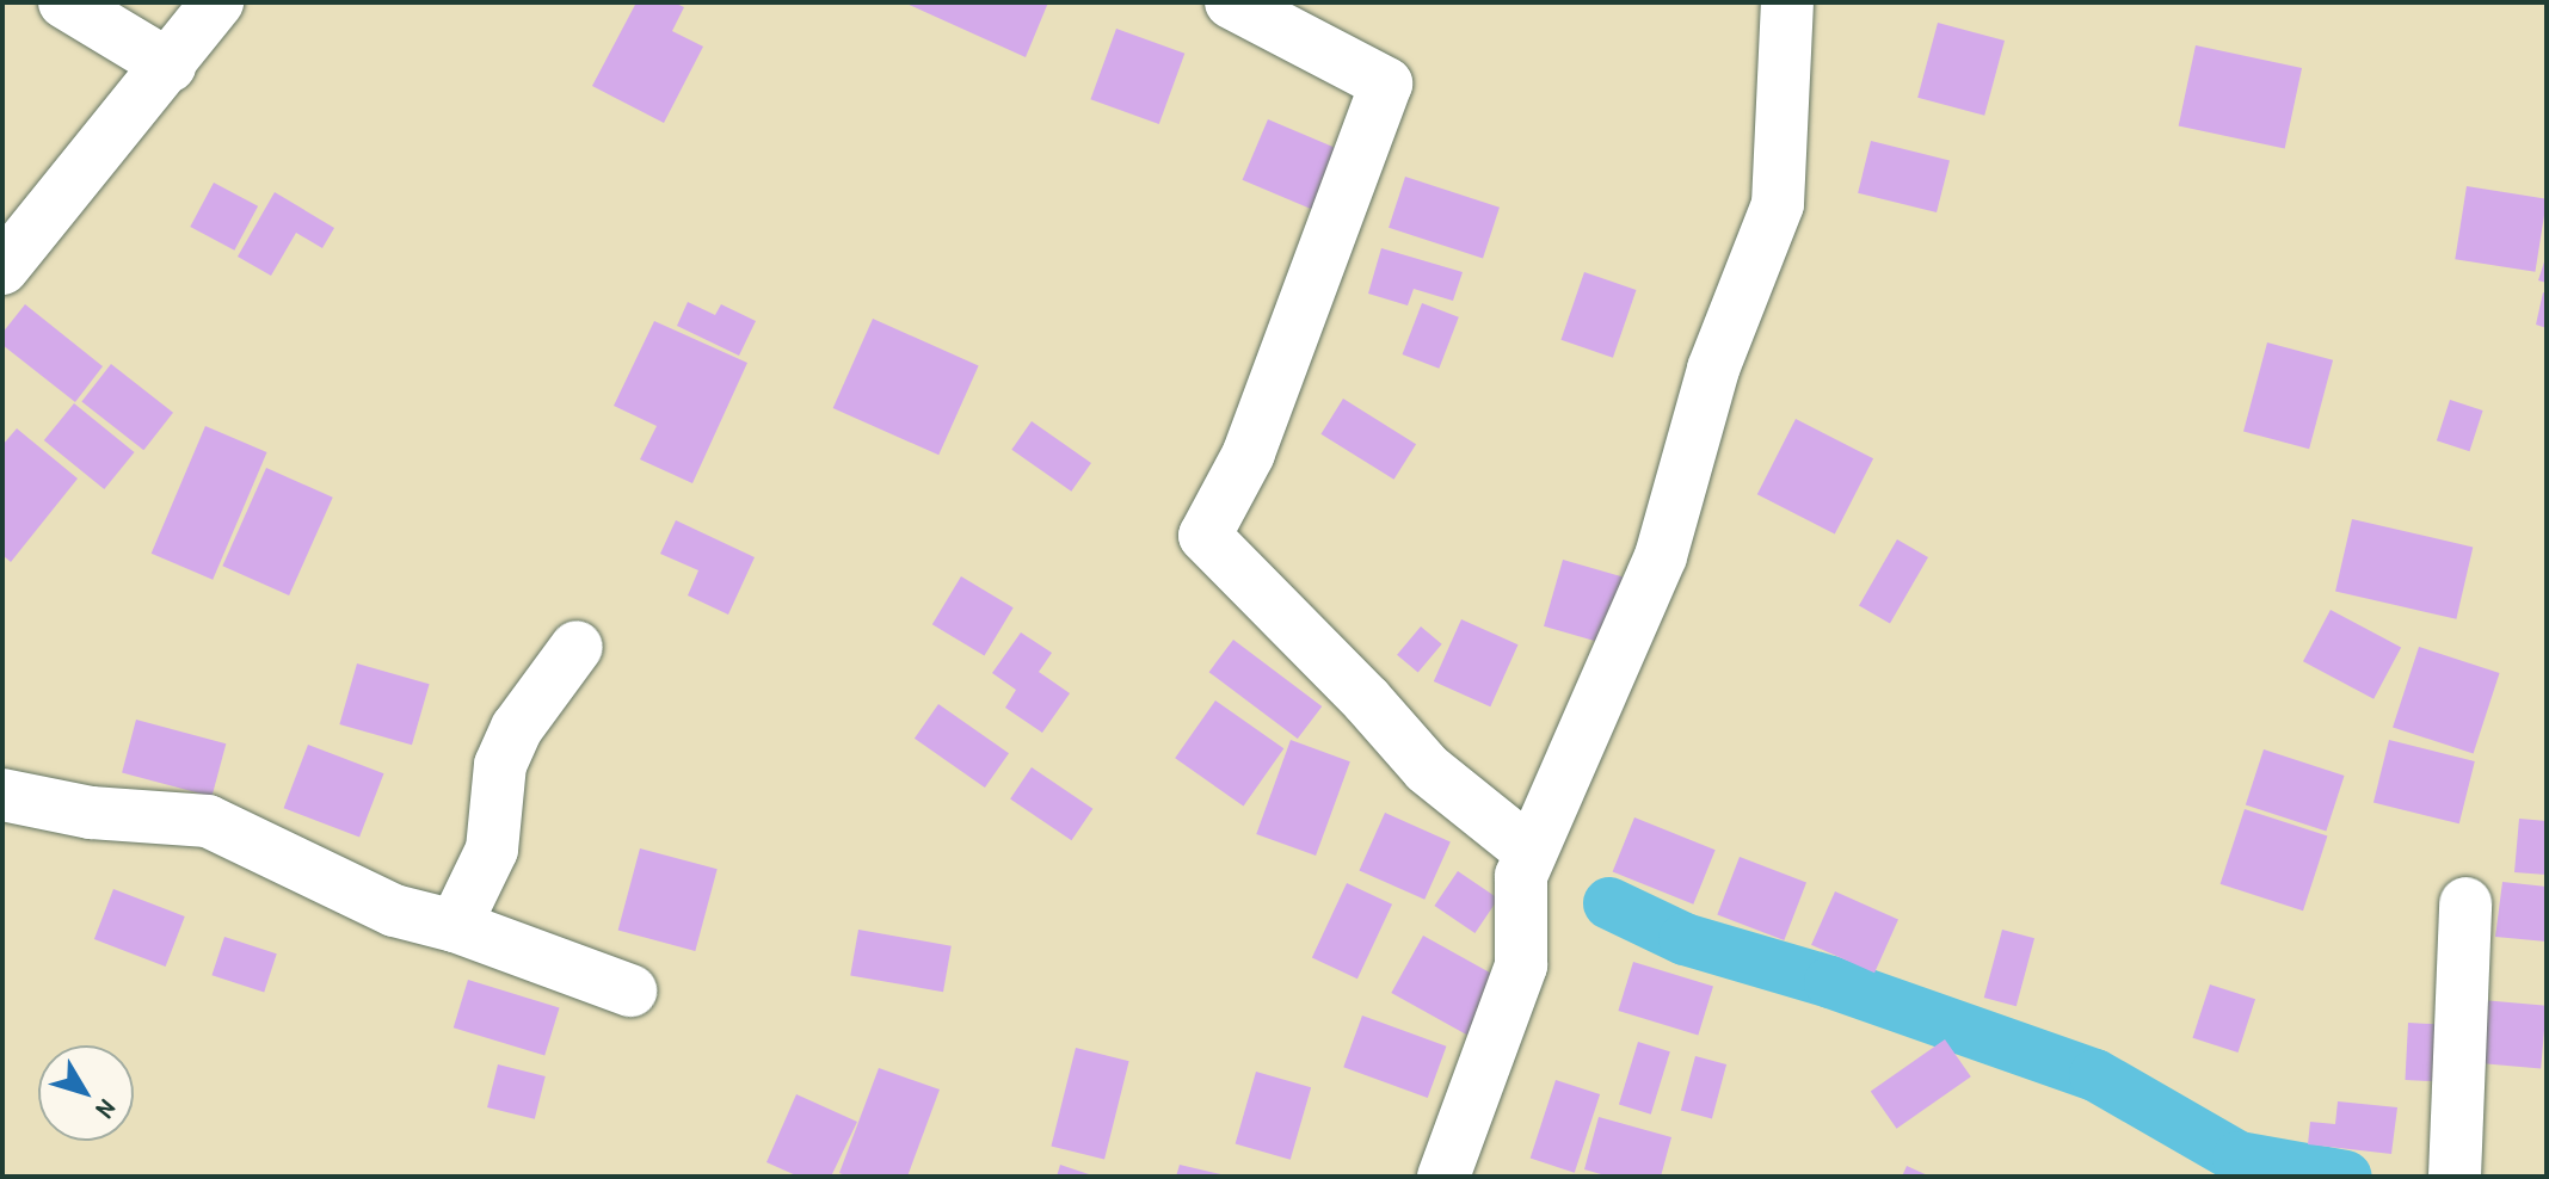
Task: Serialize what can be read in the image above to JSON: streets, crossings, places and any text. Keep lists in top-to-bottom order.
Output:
{
  "north": "bottom right"
}
